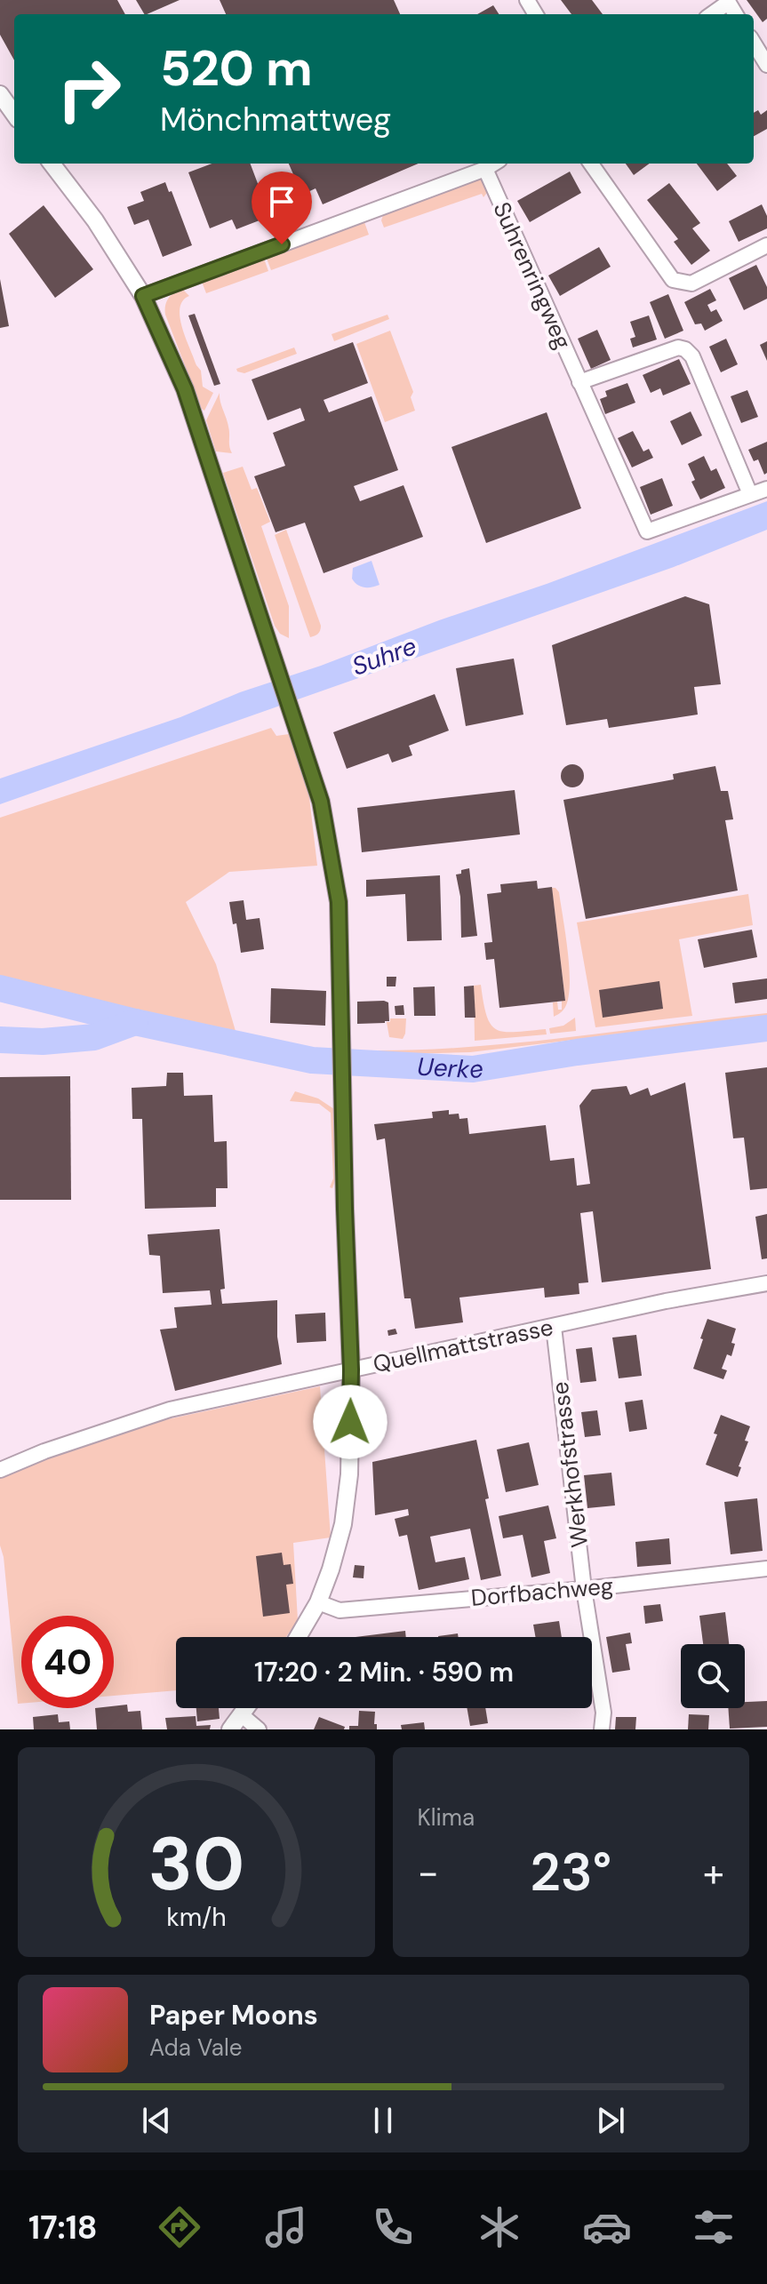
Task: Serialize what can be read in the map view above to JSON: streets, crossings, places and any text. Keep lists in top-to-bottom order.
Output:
{
  "streets": {
    "street": [
      "Suhrenringweg",
      "Quellmattstrasse",
      "Werkhofstrasse",
      "Dorfbachweg"
    ]
  },
  "crossings": [
    ["Quellmattstrasse", "Werkhofstrasse"],
    ["Werkhofstrasse", "Dorfbachweg"]
  ],
  "water": ["Suhre", "Uerke"],
  "page": {
    "turn": ["520 m", "Mönchmattweg"],
    "limit": "40",
    "trip": "17:20 · 2 Min. · 590 m",
    "tile": "Klima",
    "heat": ["−", "23°", "+"],
    "song": ["Paper Moons", "Ada Vale"],
    "tabs": "17:18",
    "gauge": ["30", "km/h"]
  }
}
